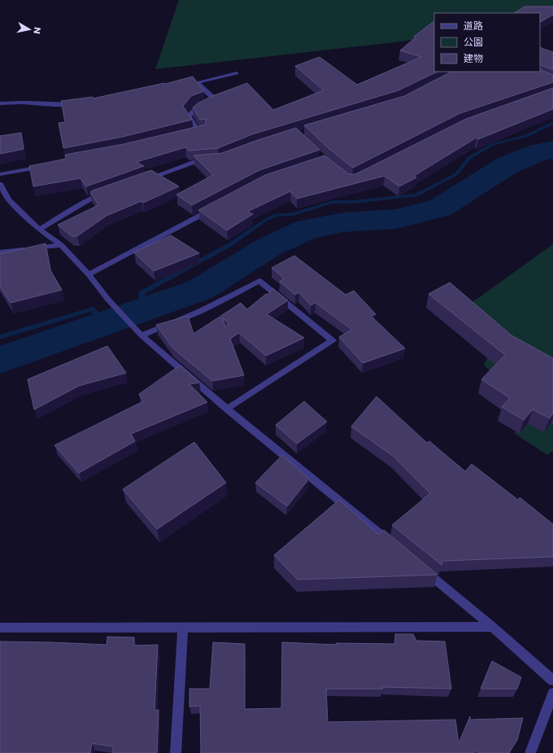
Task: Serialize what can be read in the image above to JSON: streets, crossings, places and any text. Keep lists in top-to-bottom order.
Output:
{
  "legend": ["道路", "公園", "建物"],
  "north": "right"
}
